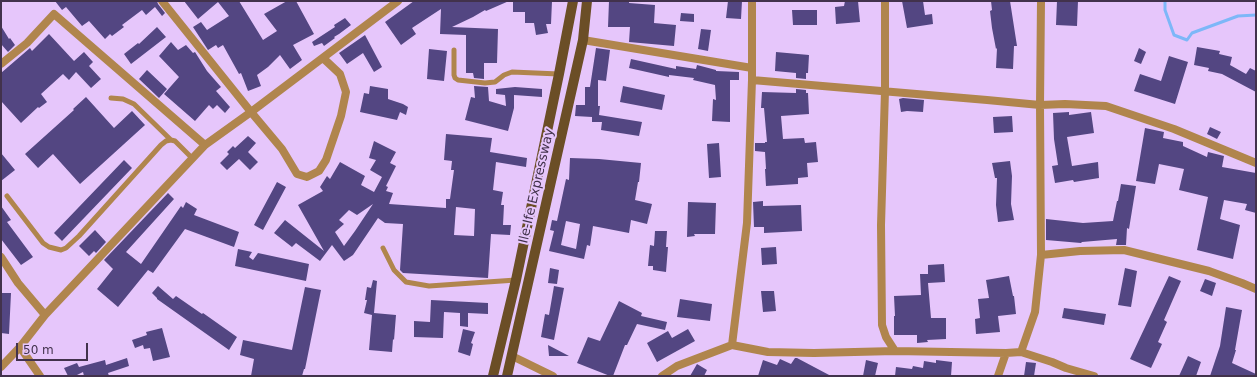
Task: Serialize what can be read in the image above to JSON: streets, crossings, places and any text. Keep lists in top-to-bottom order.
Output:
{
  "streets": {
    "main road": ["Ile-Ife Expressway"]
  },
  "scale_bar": "50 m"
}
